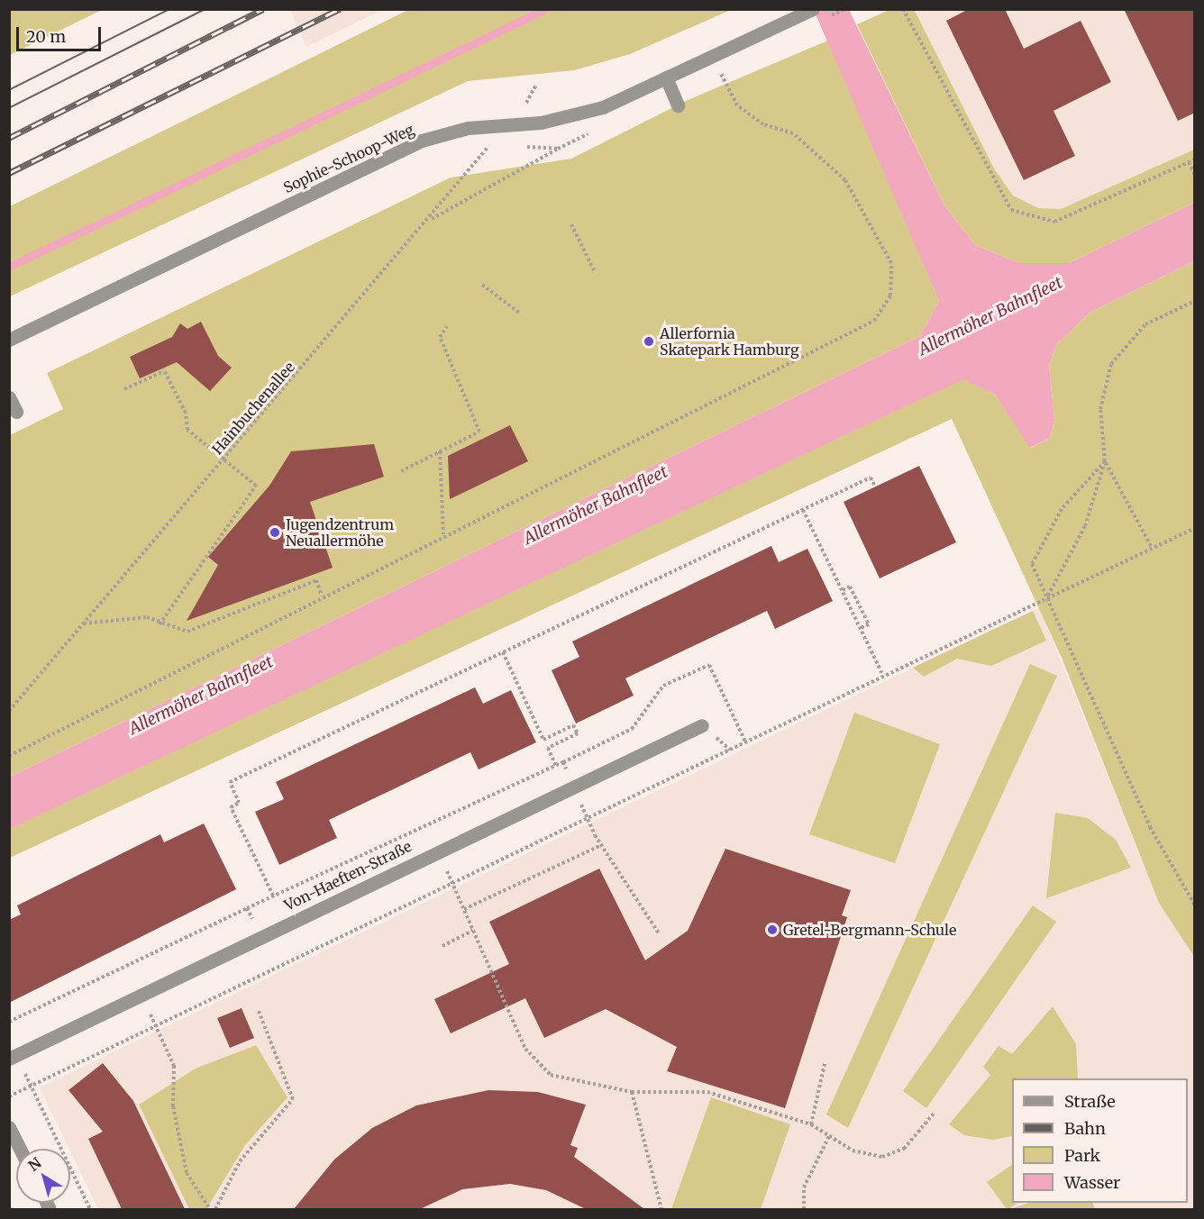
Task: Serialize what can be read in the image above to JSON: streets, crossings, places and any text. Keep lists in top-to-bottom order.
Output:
{
  "streets": {
    "street": ["Sophie-Schoop-Weg", "Von-Haeften-Straße"],
    "path": ["Hainbuchenallee"]
  },
  "crossings": [
    ["Sophie-Schoop-Weg", "Hainbuchenallee"]
  ],
  "water": ["Allermöher Bahnfleet"],
  "places": ["Allerfornia Skatepark Hamburg", "Jugendzentrum Neuallermöhe", "Gretel-Bergmann-Schule"],
  "legend": [
    "Straße",
    "Bahn",
    "Park",
    "Wasser"
  ],
  "scale_bar": "20 m",
  "north": "top left"
}
